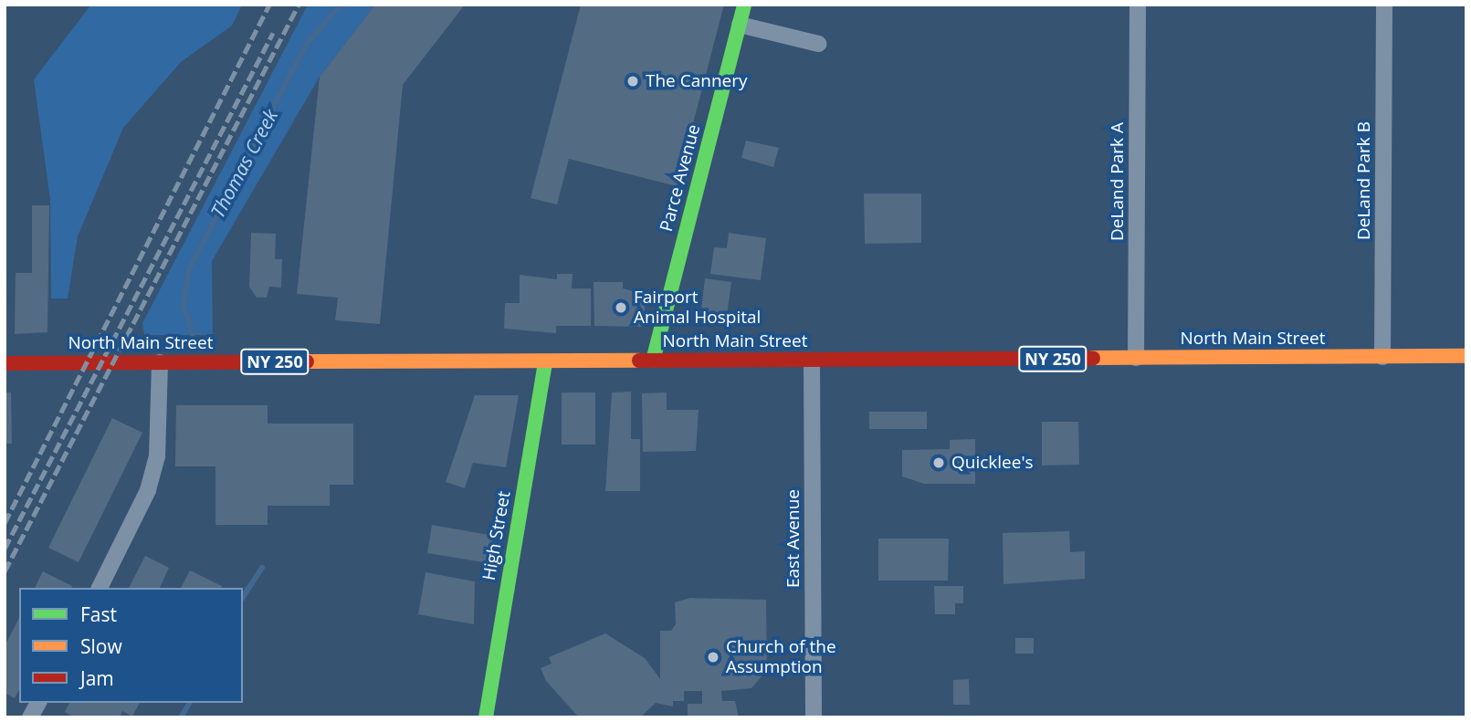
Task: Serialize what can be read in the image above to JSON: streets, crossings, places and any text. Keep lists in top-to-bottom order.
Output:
{
  "streets": {
    "main road": [
      "Parce Avenue",
      "North Main Street",
      "NY 250",
      "High Street"
    ],
    "street": ["DeLand Park B", "DeLand Park A", "East Avenue"]
  },
  "crossings": [
    ["Parce Avenue", "North Main Street"],
    ["DeLand Park B", "North Main Street"],
    ["DeLand Park A", "North Main Street"],
    ["North Main Street", "High Street"],
    ["North Main Street", "East Avenue"]
  ],
  "water": ["Thomas Creek"],
  "places": [
    "The Cannery",
    "Fairport Animal Hospital",
    "Quicklee's",
    "Church of the Assumption"
  ],
  "legend": ["Fast", "Slow", "Jam"]
}
